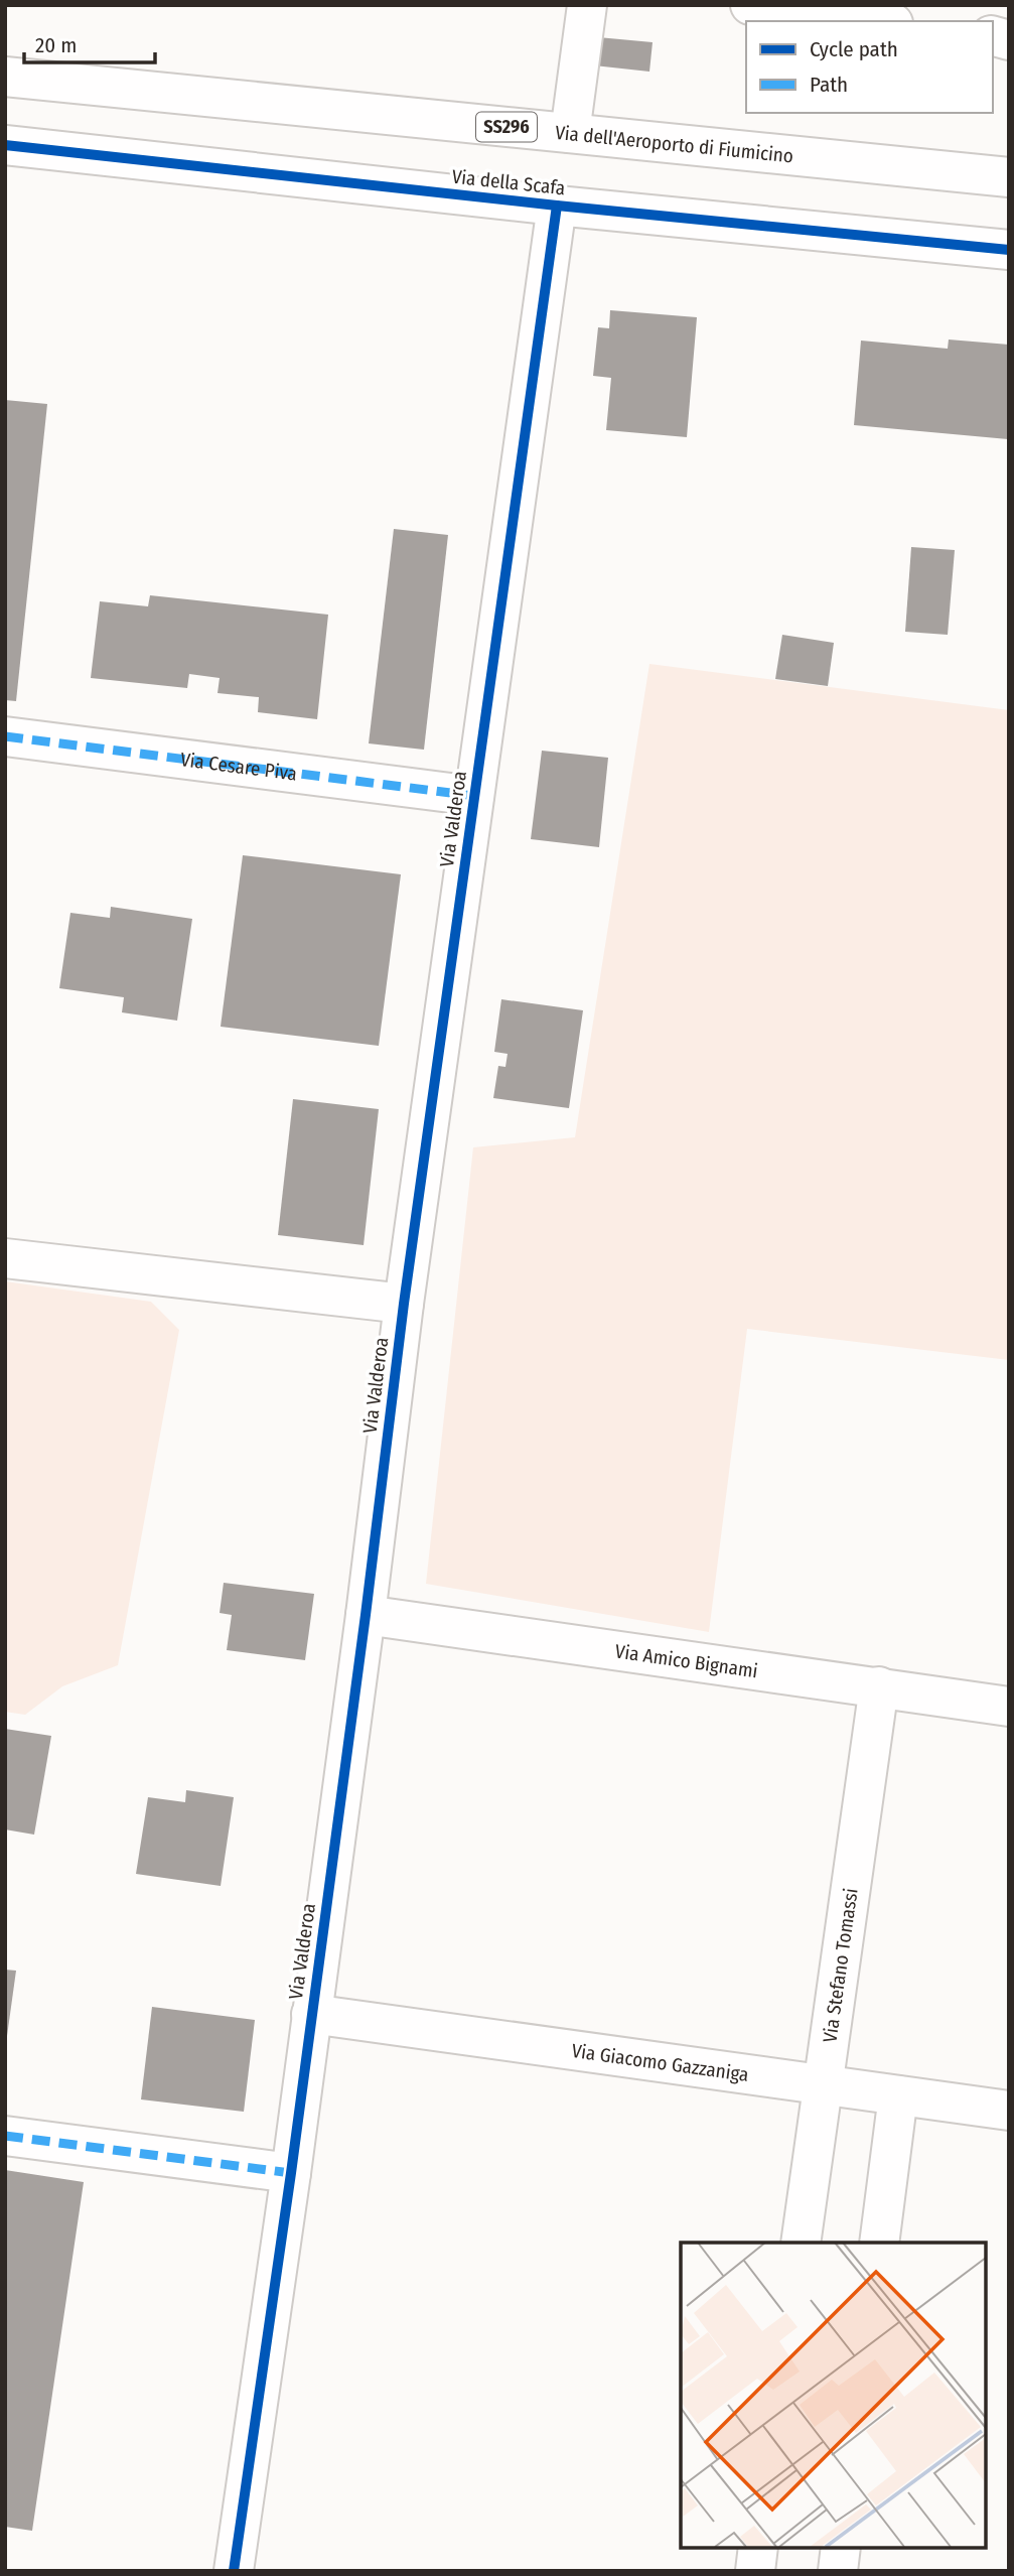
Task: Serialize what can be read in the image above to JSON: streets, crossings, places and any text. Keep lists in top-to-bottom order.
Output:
{
  "streets": {
    "street": [
      "SS296",
      "Via dell'Aeroporto di Fiumicino",
      "Via della Scafa",
      "Via Cesare Piva",
      "Via Valderoa",
      "Via Amico Bignami",
      "Via Stefano Tomassi",
      "Via Giacomo Gazzaniga"
    ]
  },
  "crossings": [
    ["Via della Scafa", "Via Valderoa"],
    ["Via Cesare Piva", "Via Valderoa"],
    ["Via Valderoa", "Via Amico Bignami"],
    ["Via Valderoa", "Via Giacomo Gazzaniga"],
    ["Via Amico Bignami", "Via Stefano Tomassi"],
    ["Via Stefano Tomassi", "Via Giacomo Gazzaniga"]
  ],
  "legend": ["Cycle path", "Path"],
  "scale_bar": "20 m"
}
